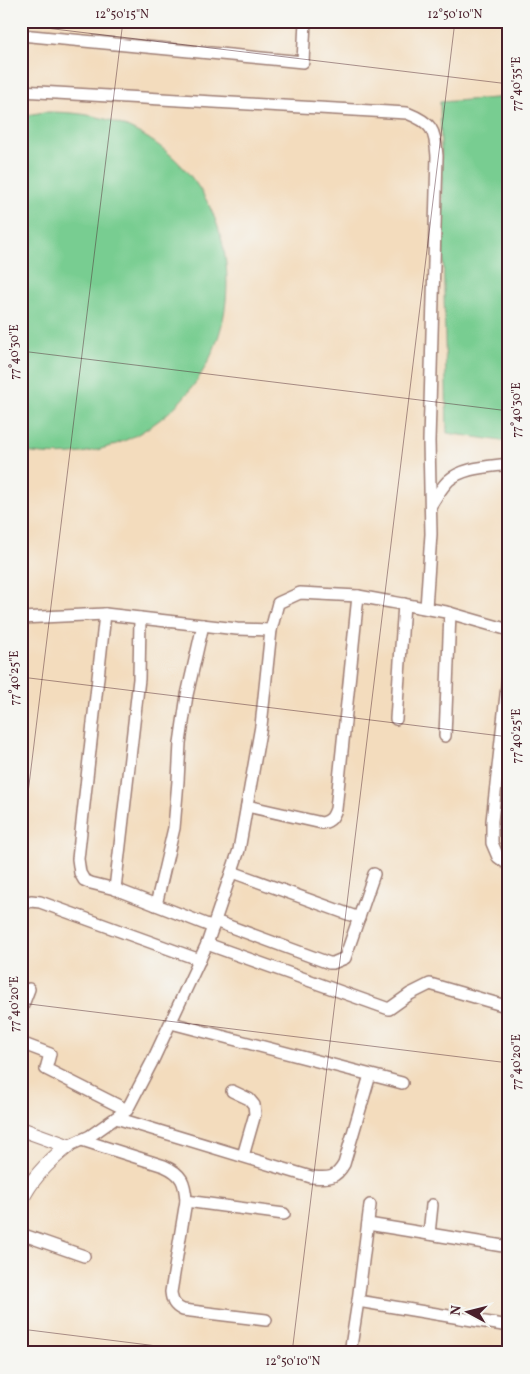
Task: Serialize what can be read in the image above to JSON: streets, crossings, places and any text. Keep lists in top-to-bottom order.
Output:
{
  "north": "left",
  "coordinates": [
    "12°50'15\"N",
    "12°50'10\"N",
    "77°40'35\"E",
    "77°40'30\"E",
    "77°40'25\"E",
    "77°40'20\"E"
  ]
}
